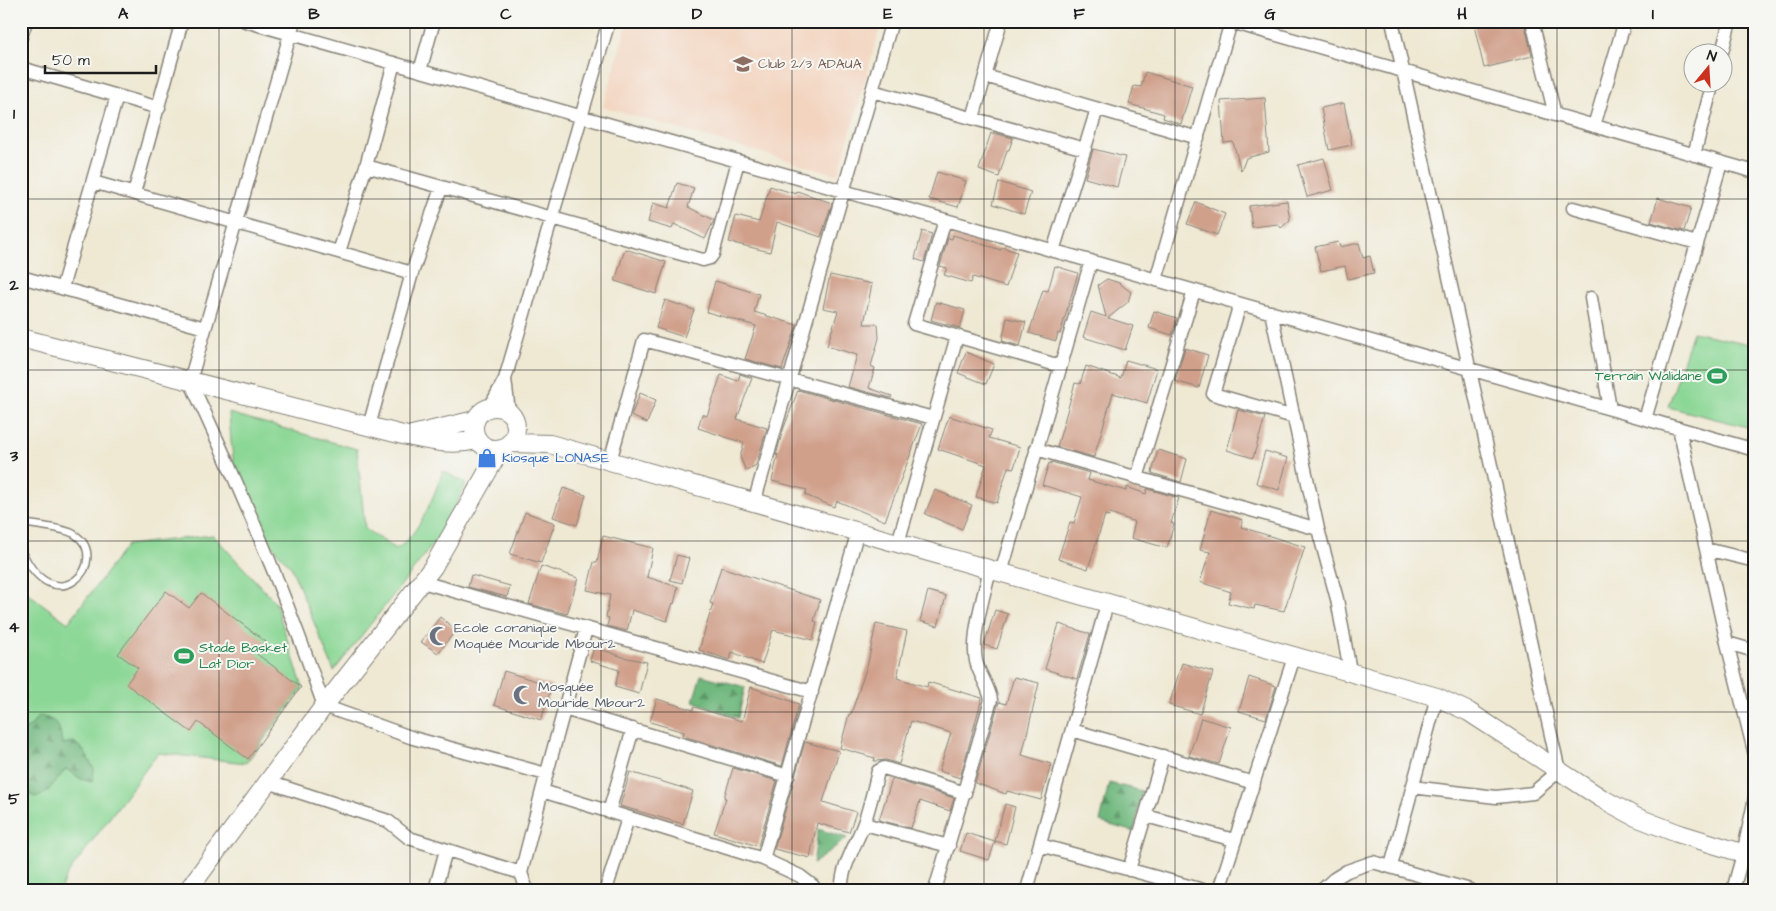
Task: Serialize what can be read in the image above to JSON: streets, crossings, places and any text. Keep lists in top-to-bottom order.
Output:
{
  "places": {
    "school or university": ["Club 2/3 ADAUA"],
    "sports": ["Terrain Walidane", "Stade Basket Lat Dior"],
    "shop": ["Kiosque LONASE"],
    "mosque": ["Ecole coranique Moquée Mouride Mbour2", "Mosquée Mouride Mbour2"]
  },
  "scale_bar": "50 m",
  "north": "top",
  "grid": {
    "columns": [
      "A",
      "B",
      "C",
      "D",
      "E",
      "F",
      "G",
      "H",
      "I"
    ],
    "rows": [
      "1",
      "2",
      "3",
      "4",
      "5"
    ]
  }
}
